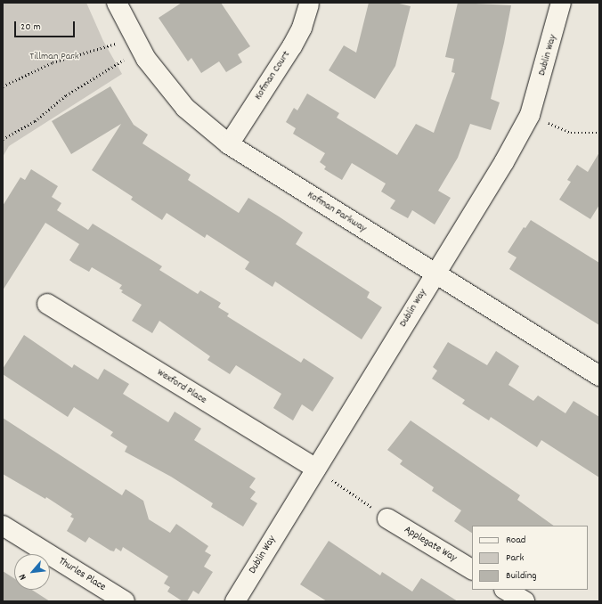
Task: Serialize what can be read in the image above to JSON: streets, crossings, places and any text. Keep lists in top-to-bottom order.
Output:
{
  "streets": {
    "street": [
      "Dublin Way",
      "Kofman Court",
      "Kofman Parkway",
      "Wexford Place",
      "Applegate Way",
      "Thurles Place"
    ]
  },
  "crossings": [
    ["Dublin Way", "Kofman Parkway"],
    ["Dublin Way", "Wexford Place"],
    ["Kofman Court", "Kofman Parkway"]
  ],
  "parks": ["Tillman Park"],
  "legend": ["Road", "Park", "Building"],
  "scale_bar": "20 m",
  "north": "bottom left"
}
